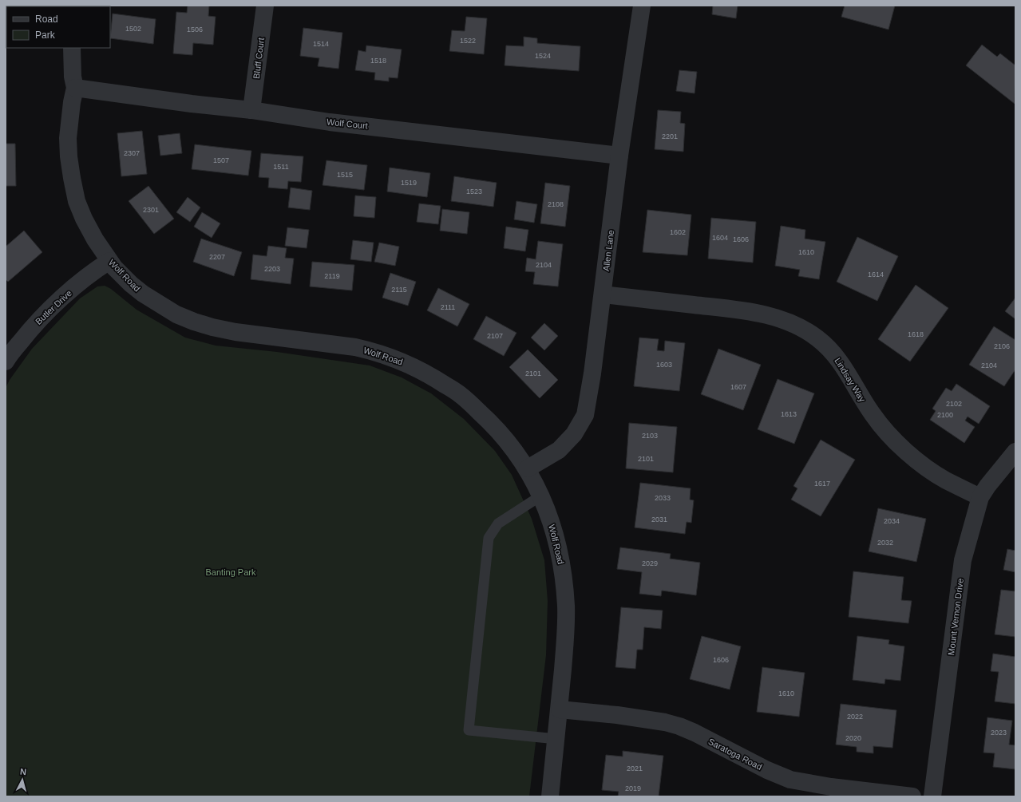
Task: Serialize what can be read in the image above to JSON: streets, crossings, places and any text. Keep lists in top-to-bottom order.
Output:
{
  "streets": {
    "street": [
      "Bluff Court",
      "Wolf Court",
      "Allen Lane",
      "Wolf Road",
      "Butler Drive",
      "Lindsay Way",
      "Mount Vernon Drive",
      "Saratoga Road"
    ]
  },
  "crossings": [
    ["Bluff Court", "Wolf Court"],
    ["Wolf Court", "Allen Lane"],
    ["Wolf Court", "Wolf Road"],
    ["Allen Lane", "Wolf Road"],
    ["Allen Lane", "Lindsay Way"],
    ["Wolf Road", "Butler Drive"],
    ["Wolf Road", "Saratoga Road"],
    ["Lindsay Way", "Mount Vernon Drive"]
  ],
  "parks": ["Banting Park"],
  "house_numbers": [
    "1502",
    "1506",
    "1522",
    "1514",
    "1524",
    "1518",
    "2201",
    "2307",
    "1507",
    "1511",
    "1515",
    "1519",
    "1523",
    "2108",
    "2301",
    "1602",
    "1604",
    "1606",
    "1610",
    "2207",
    "2104",
    "2203",
    "1614",
    "2119",
    "2115",
    "2111",
    "1618",
    "2107",
    "2106",
    "1603",
    "2104",
    "2101",
    "1607",
    "2102",
    "1613",
    "2100",
    "2103",
    "2101",
    "1617",
    "2033",
    "2031",
    "2034",
    "2032",
    "2029",
    "1606",
    "1610",
    "2022",
    "2023",
    "2020",
    "2021",
    "2019"
  ],
  "legend": ["Road", "Park"],
  "north": "top"
}
